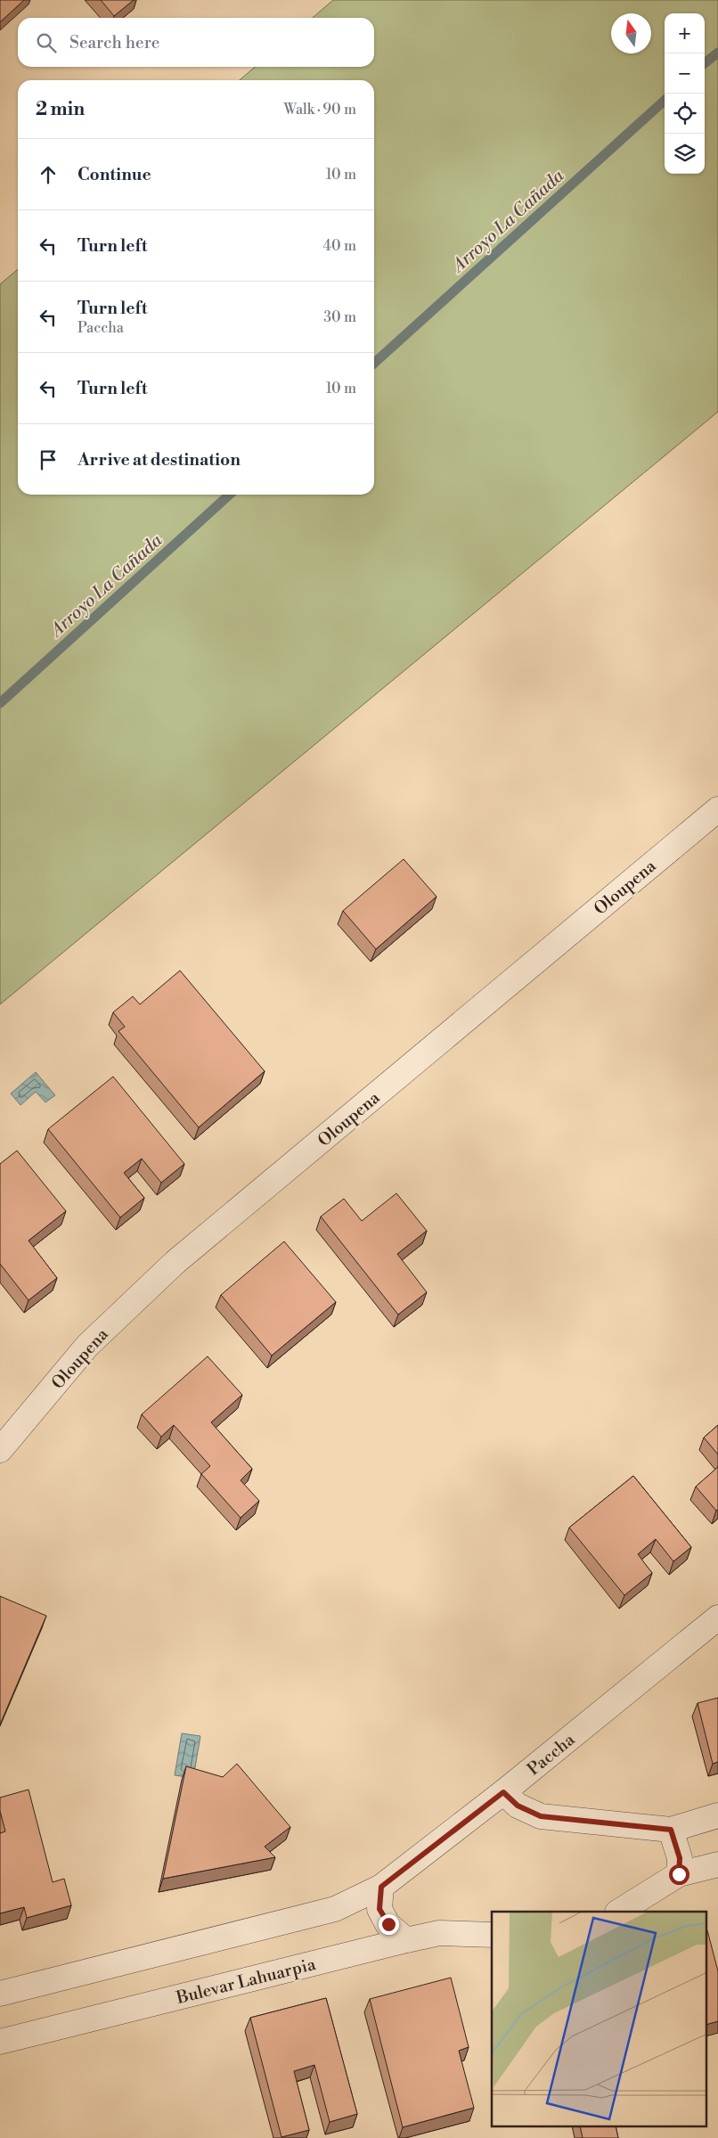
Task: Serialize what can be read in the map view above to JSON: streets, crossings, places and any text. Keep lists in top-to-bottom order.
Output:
{
  "streets": {
    "street": ["Oloupena", "Paccha", "Bulevar Lahuarpia"]
  },
  "water": ["Arroyo La Cañada"],
  "north": "top",
  "page": {
    "map_buttons": ["+", "−"],
    "search": "Search here",
    "heading": ["2 min", "Walk · 90 m"],
    "list": [
      ["Continue", "10 m"],
      ["Turn left", "40 m"],
      ["Turn left", "Paccha", "30 m"],
      ["Turn left", "10 m"],
      "Arrive at destination"
    ]
  }
}
